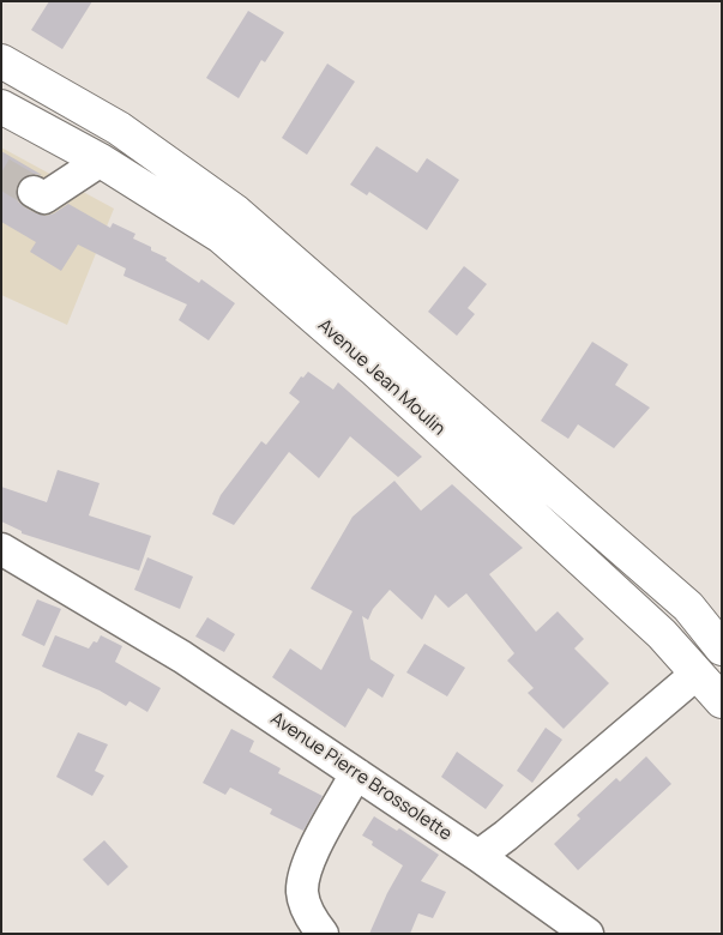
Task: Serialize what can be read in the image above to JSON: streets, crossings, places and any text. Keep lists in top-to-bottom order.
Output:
{
  "streets": {
    "main road": ["Avenue Jean Moulin"],
    "street": ["Avenue Pierre Brossolette"]
  }
}
